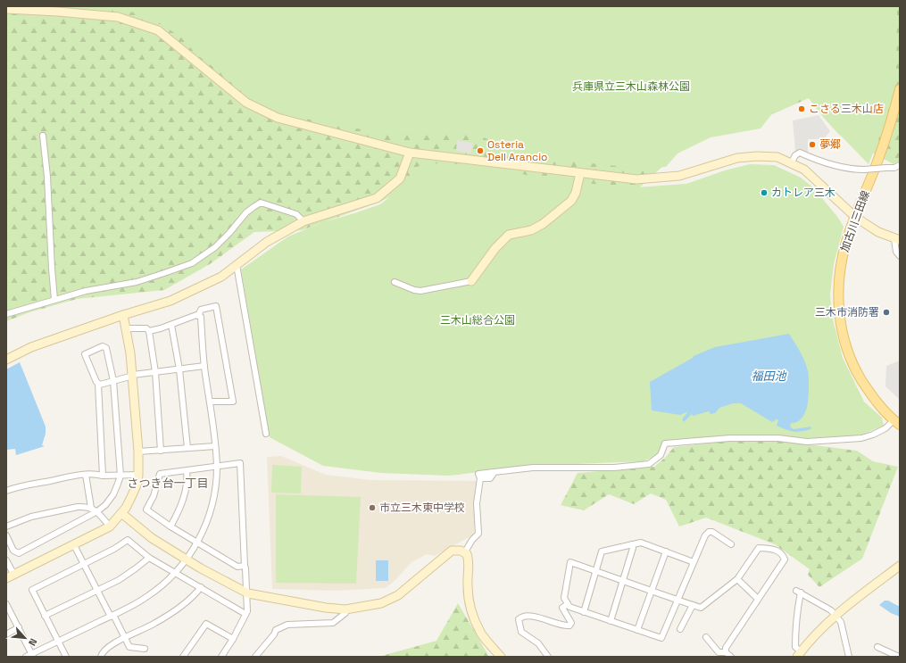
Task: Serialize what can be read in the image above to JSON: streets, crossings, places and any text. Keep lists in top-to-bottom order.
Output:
{
  "streets": {
    "main road": ["加古川三田線"]
  },
  "districts": ["さつき台一丁目"],
  "water": ["福田池"],
  "parks": ["兵庫県立三木山森林公園", "三木山総合公園"],
  "places": [
    "こさる三木山店",
    "夢郷",
    "Osteria Dell Arancio",
    "カトレア三木",
    "三木市消防署",
    "市立三木東中学校"
  ],
  "north": "bottom right"
}
